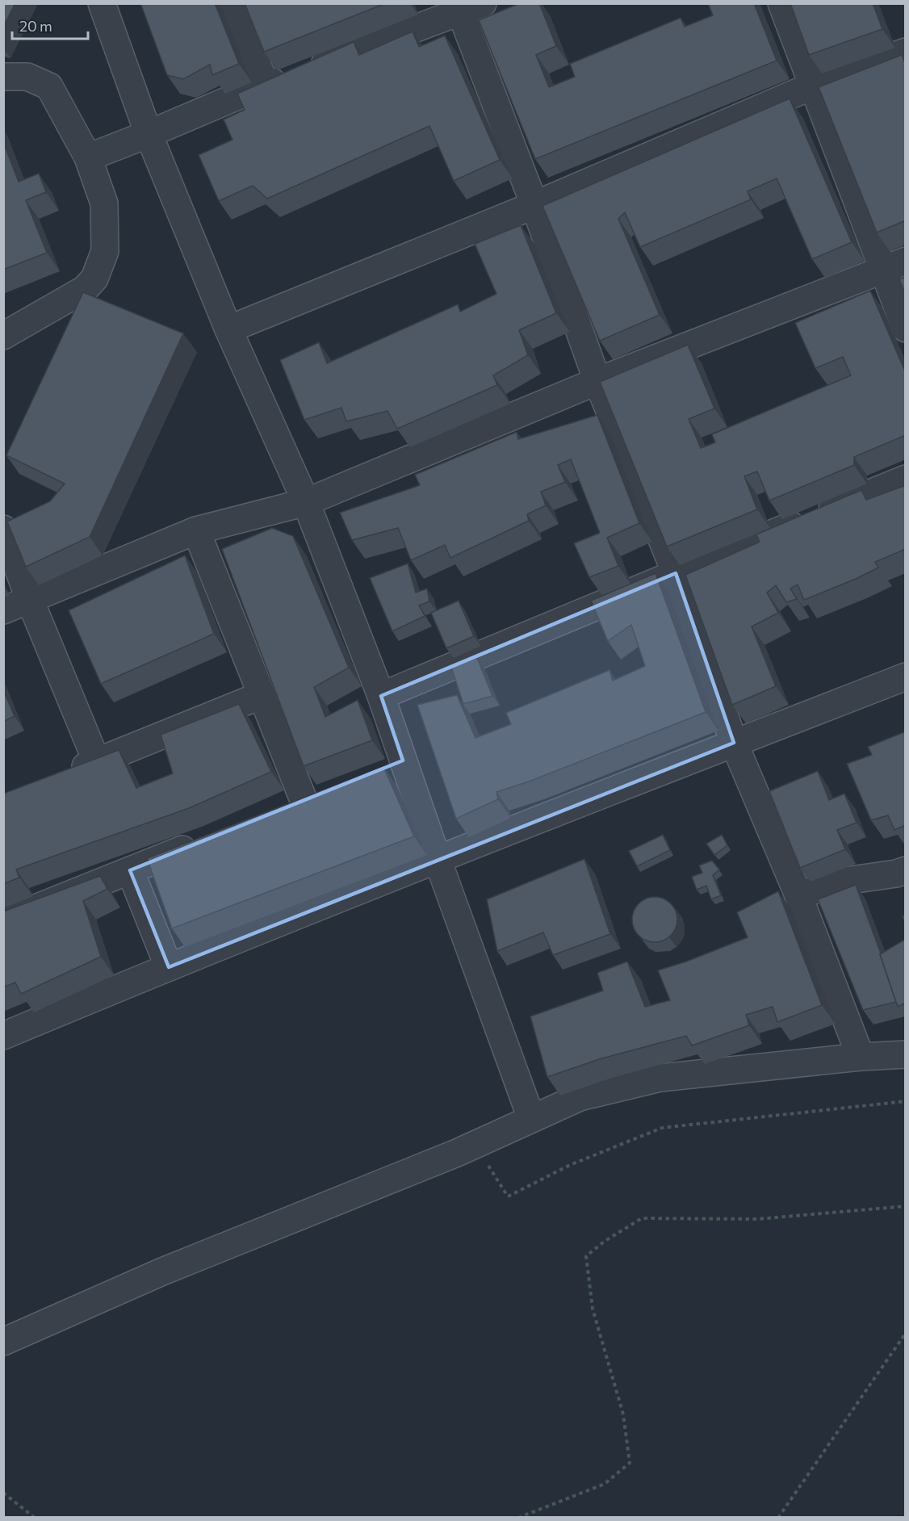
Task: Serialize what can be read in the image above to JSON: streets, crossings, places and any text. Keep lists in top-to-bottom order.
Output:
{
  "scale_bar": "20 m"
}
